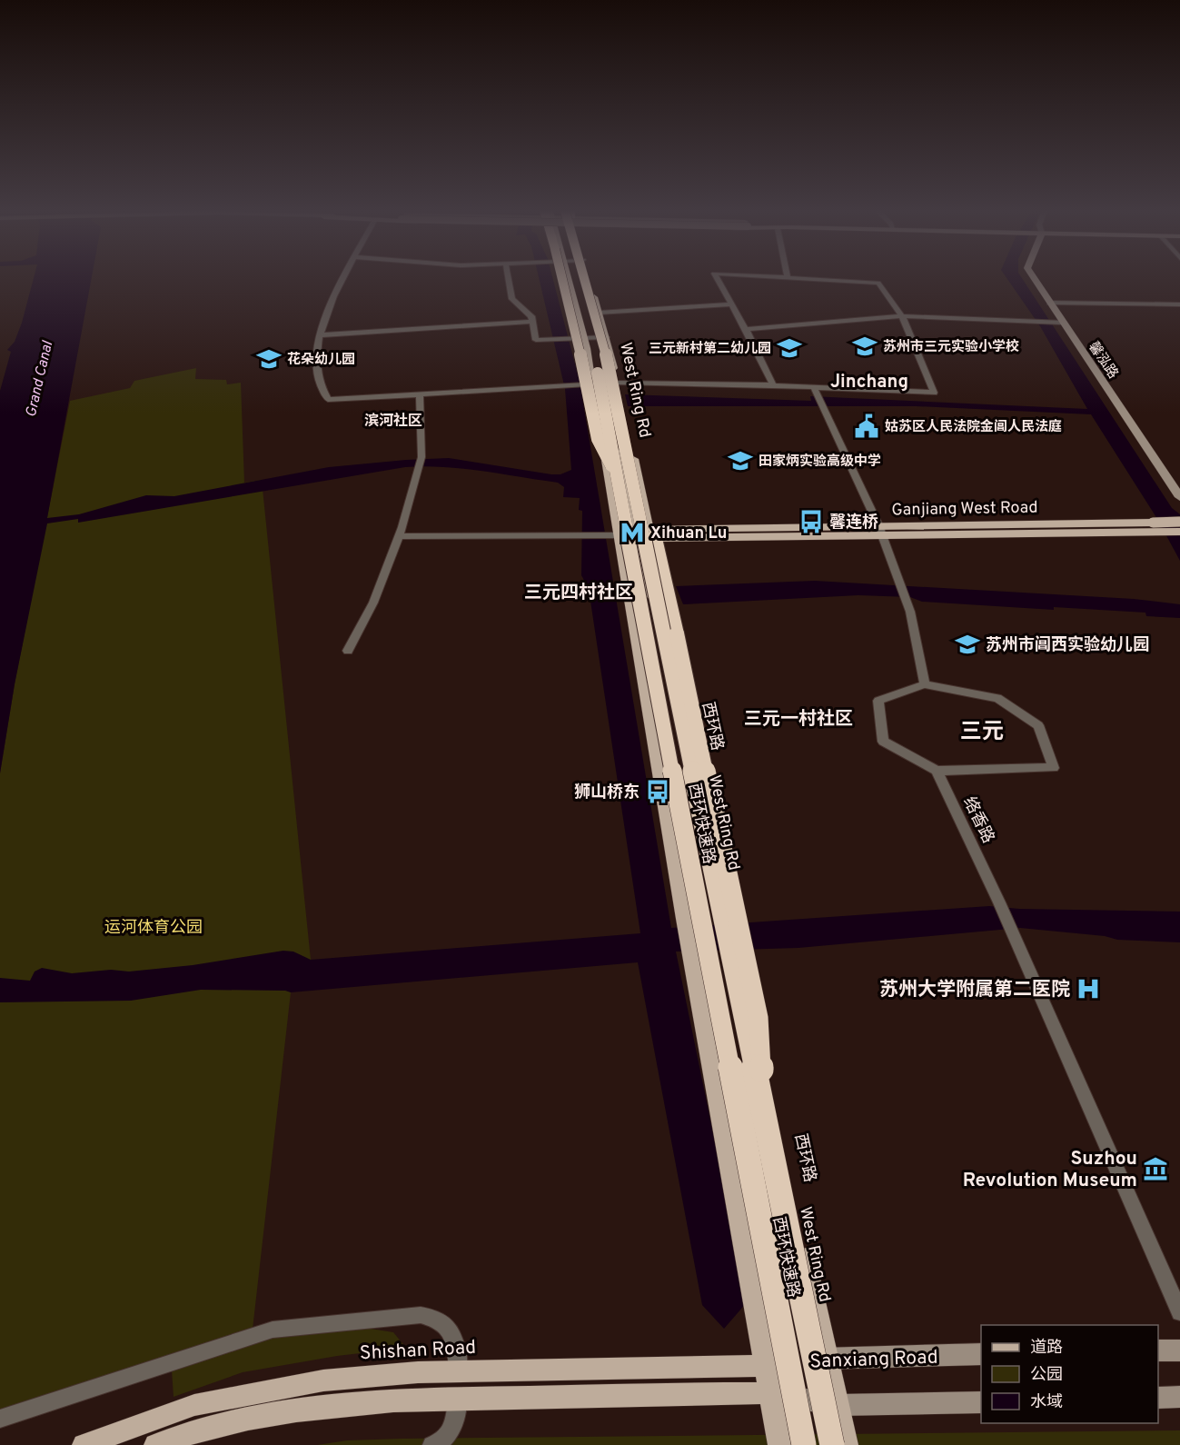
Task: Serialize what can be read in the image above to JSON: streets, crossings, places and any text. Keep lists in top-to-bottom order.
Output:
{
  "streets": {
    "highway": ["West Ring Rd", "西环快速路"],
    "main road": [
      "馨泓路",
      "Ganjiang West Road",
      "西环路",
      "Shishan Road",
      "Sanxiang Road"
    ],
    "street": ["络香路"]
  },
  "crossings": [
    ["Ganjiang West Road", "西环路"],
    ["西环路", "Sanxiang Road"],
    ["Shishan Road", "Sanxiang Road"]
  ],
  "districts": [
    "Jinchang",
    "滨河社区",
    "三元四村社区",
    "三元一村社区",
    "三元"
  ],
  "water": ["Grand Canal"],
  "parks": ["运河体育公园"],
  "places": {
    "school or university": [
      "苏州市三元实验小学校",
      "三元新村第二幼儿园",
      "花朵幼儿园",
      "田家炳实验高级中学",
      "苏州市阊西实验幼儿园"
    ],
    "public building": ["姑苏区人民法院金阊人民法庭"],
    "bus stop": ["馨连桥", "狮山桥东"],
    "metro station": ["Xihuan Lu"],
    "hospital": ["苏州大学附属第二医院"],
    "museum": ["Suzhou Revolution Museum"]
  },
  "legend": ["道路", "公园", "水域"]
}
